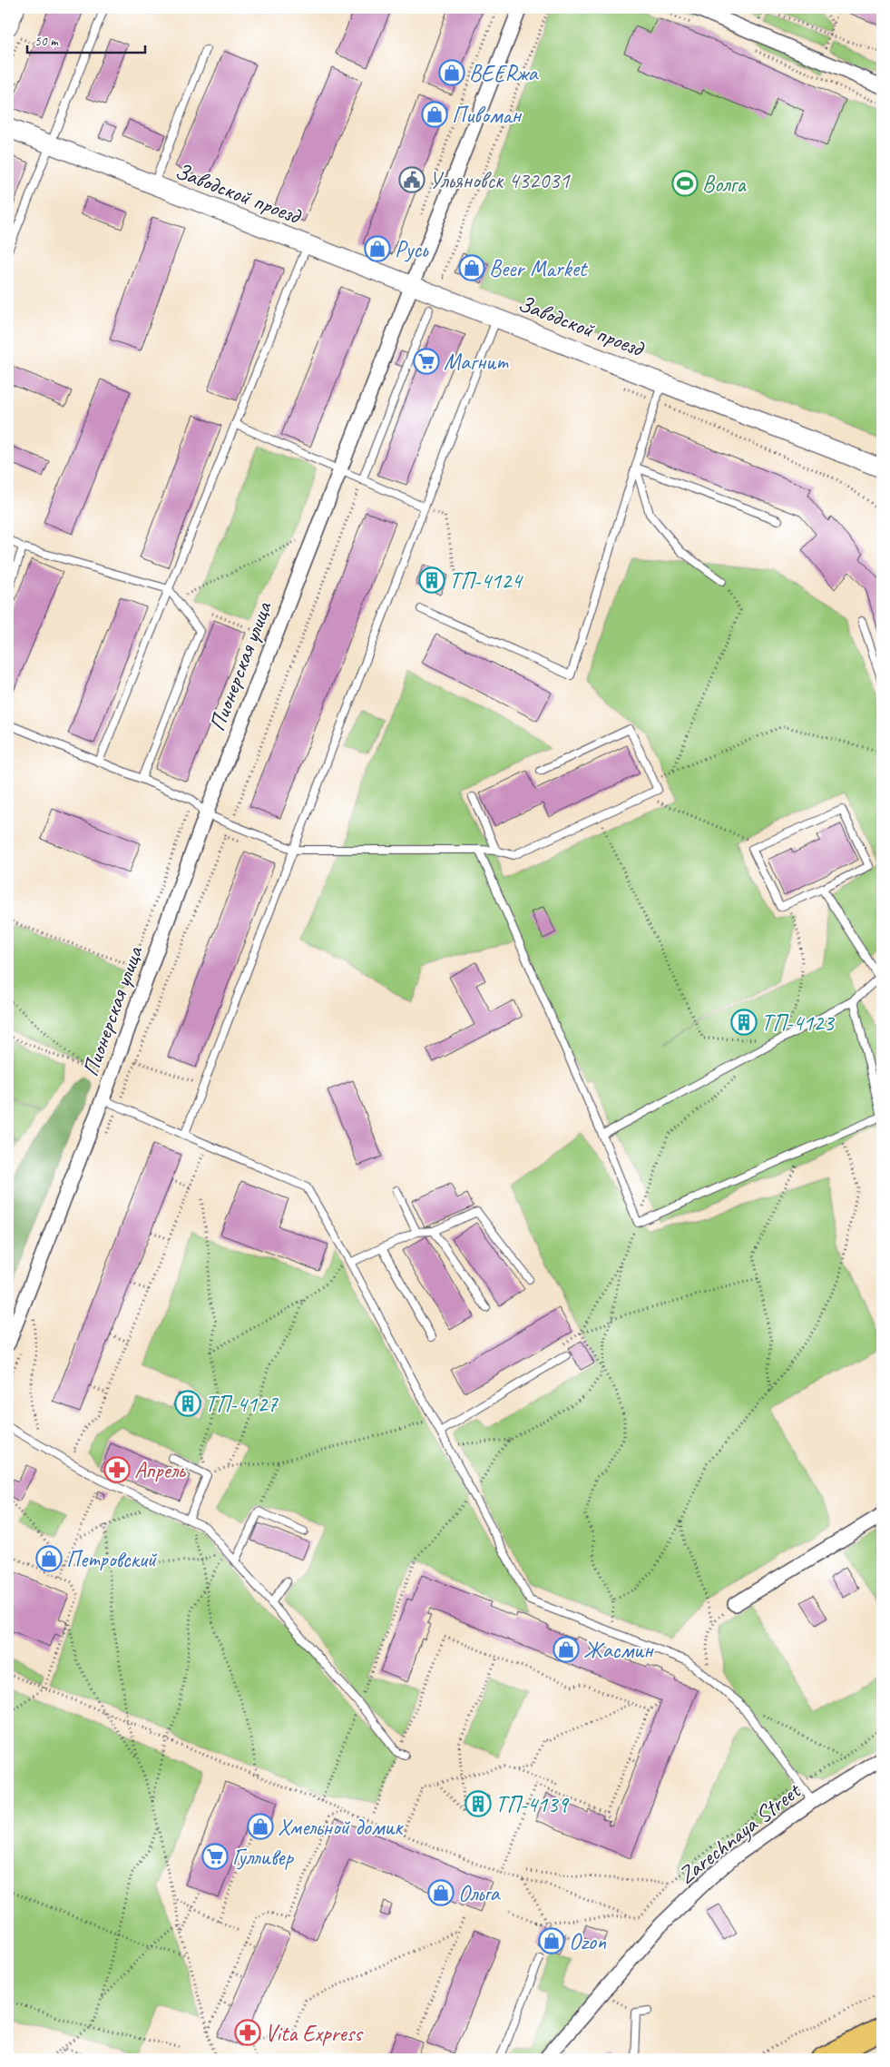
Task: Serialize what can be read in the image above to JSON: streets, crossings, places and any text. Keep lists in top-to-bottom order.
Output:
{
  "streets": {
    "street": ["Заводской проезд", "Пионерская улица", "Zarechnaya Street"]
  },
  "crossings": [
    ["Заводской проезд", "Пионерская улица"]
  ],
  "places": {
    "shop": [
      "BEERжа",
      "Пивоман",
      "Русь",
      "Beer Market",
      "Петровский",
      "Жасмин",
      "Хмельной домик",
      "Ольга",
      "Ozon"
    ],
    "public building": ["Ульяновск 432031"],
    "sports": ["Волга"],
    "supermarket": ["Магнит", "Гулливер"],
    "building": [
      "ТП-4124",
      "ТП-4123",
      "ТП-4127",
      "ТП-4139"
    ],
    "pharmacy": ["Апрель", "Vita Express"]
  },
  "scale_bar": "50 m"
}
